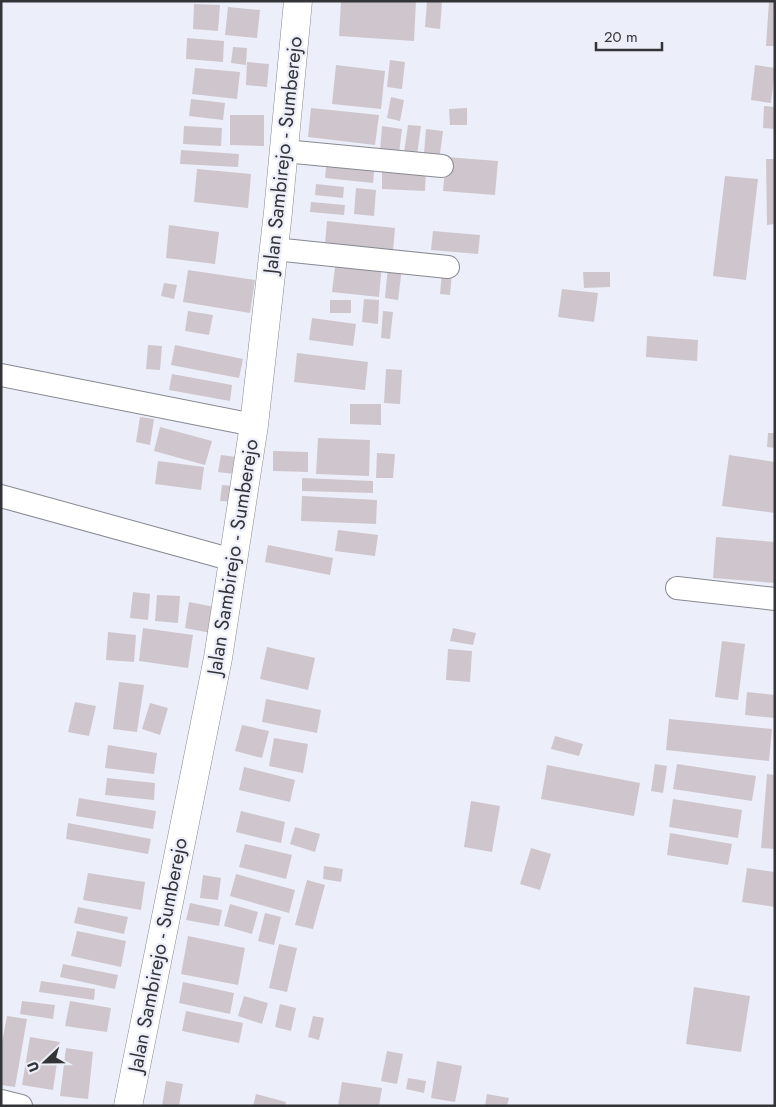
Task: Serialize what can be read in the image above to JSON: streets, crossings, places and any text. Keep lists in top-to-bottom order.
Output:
{
  "streets": {
    "main road": ["Jalan Sambirejo - Sumberejo"]
  },
  "scale_bar": "20 m",
  "north": "left"
}
